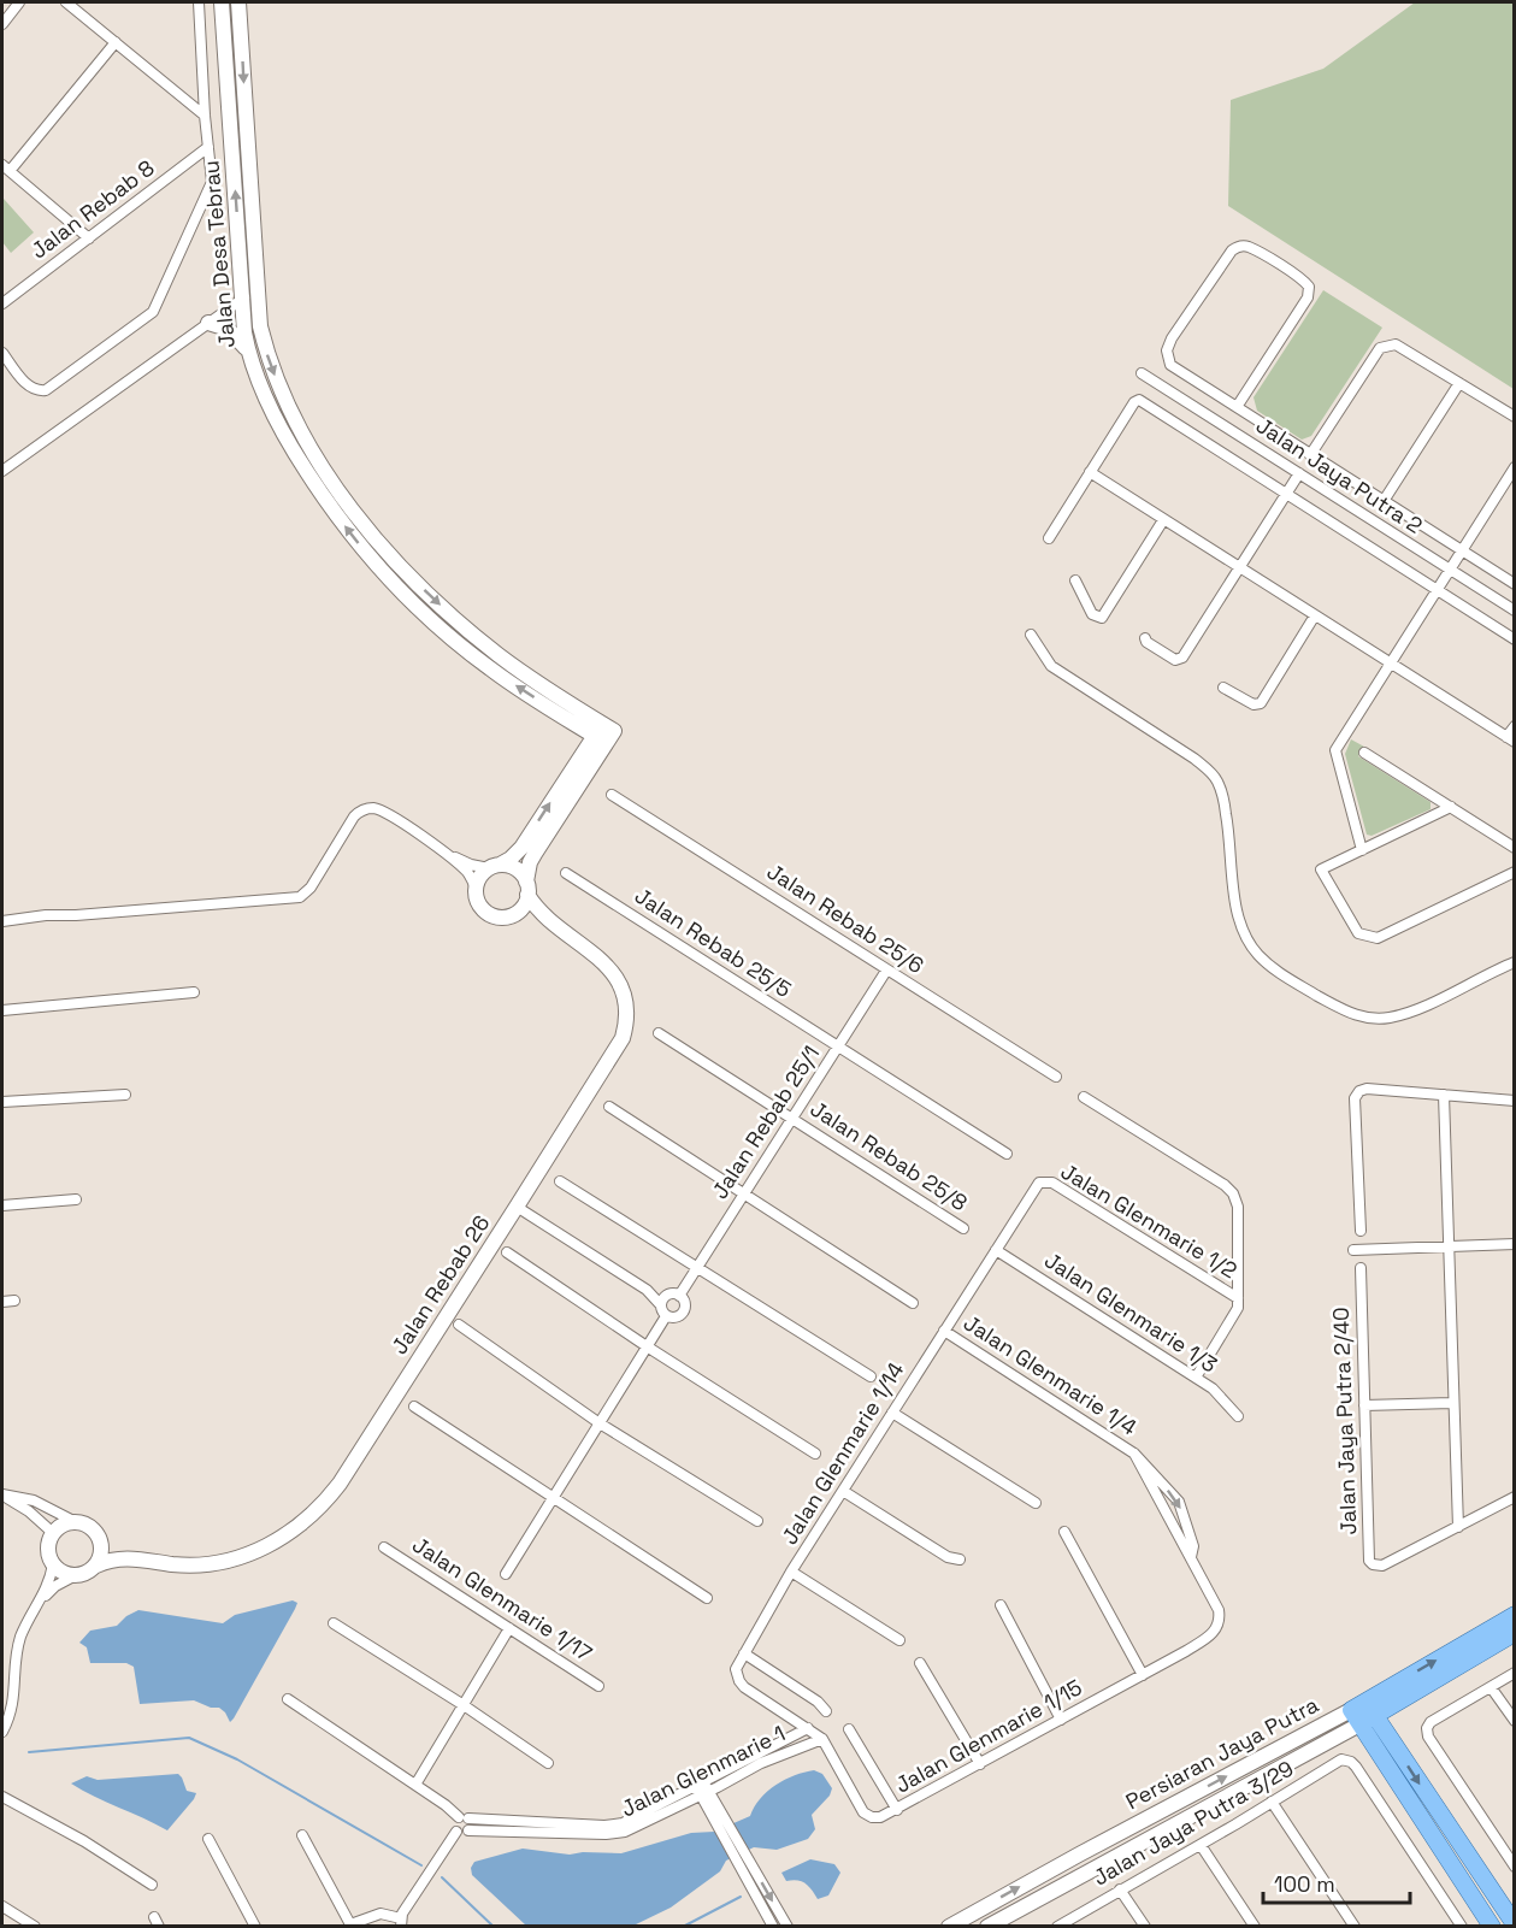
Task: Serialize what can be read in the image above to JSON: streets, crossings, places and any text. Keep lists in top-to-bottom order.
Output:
{
  "streets": {
    "main road": ["Persiaran Jaya Putra"],
    "street": [
      "Jalan Rebab 8",
      "Jalan Desa Tebrau",
      "Jalan Jaya Putra 2",
      "Jalan Rebab 25/6",
      "Jalan Rebab 25/5",
      "Jalan Rebab 25/1",
      "Jalan Rebab 25/8",
      "Jalan Glenmarie 1/2",
      "Jalan Rebab 26",
      "Jalan Glenmarie 1/3",
      "Jalan Glenmarie 1/4",
      "Jalan Jaya Putra 2/40",
      "Jalan Glenmarie 1/14",
      "Jalan Glenmarie 1/17",
      "Jalan Glenmarie 1/15",
      "Jalan Glenmarie 1",
      "Jalan Jaya Putra 3/29"
    ]
  },
  "crossings": [
    ["Jalan Rebab 25/6", "Jalan Rebab 25/1"],
    ["Jalan Rebab 25/5", "Jalan Rebab 25/1"],
    ["Jalan Rebab 25/1", "Jalan Rebab 25/8"],
    ["Jalan Glenmarie 1/2", "Jalan Glenmarie 1/14"],
    ["Jalan Glenmarie 1/3", "Jalan Glenmarie 1/14"],
    ["Jalan Glenmarie 1/4", "Jalan Glenmarie 1/14"],
    ["Jalan Glenmarie 1/14", "Jalan Glenmarie 1/15"],
    ["Jalan Glenmarie 1/14", "Jalan Glenmarie 1"],
    ["Jalan Glenmarie 1/15", "Jalan Glenmarie 1"]
  ],
  "one_way": ["Persiaran Jaya Putra"],
  "scale_bar": "100 m"
}
